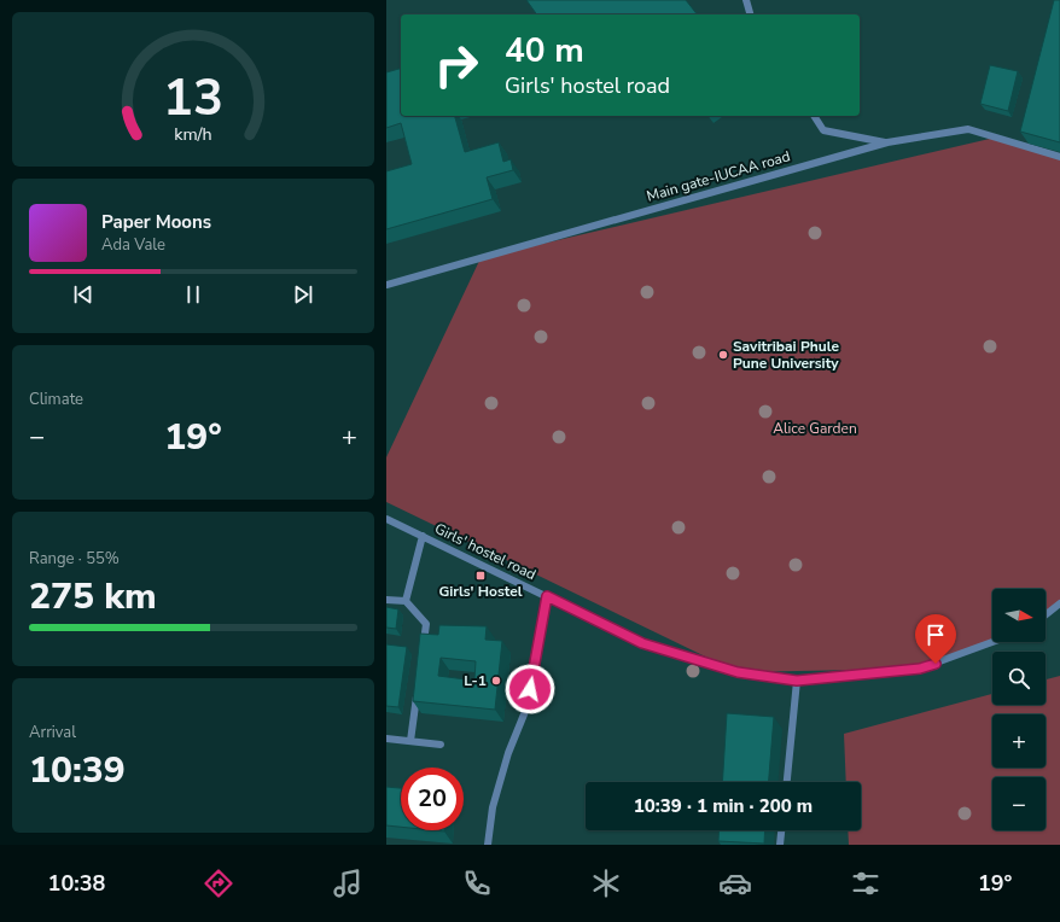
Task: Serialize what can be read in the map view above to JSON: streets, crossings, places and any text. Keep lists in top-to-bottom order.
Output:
{
  "streets": {
    "lane": ["Main gate-IUCAA road", "Girls' hostel road"]
  },
  "parks": ["Alice Garden"],
  "places": {
    "other": ["Savitribai Phule Pune University", "L-1"],
    "transit": ["Girls' Hostel"]
  },
  "north": "right",
  "page": {
    "turn": ["40 m", "Girls' hostel road"],
    "song": ["Paper Moons", "Ada Vale"],
    "tile": [
      "Climate",
      ["Range · 55%", "275 km"],
      ["Arrival", "10:39"]
    ],
    "heat": ["−", "19°", "+"],
    "map_buttons": ["+", "−"],
    "limit": "20",
    "trip": "10:39 · 1 min · 200 m",
    "tabs": ["10:38", "19°"],
    "gauge": ["13", "km/h"]
  }
}
